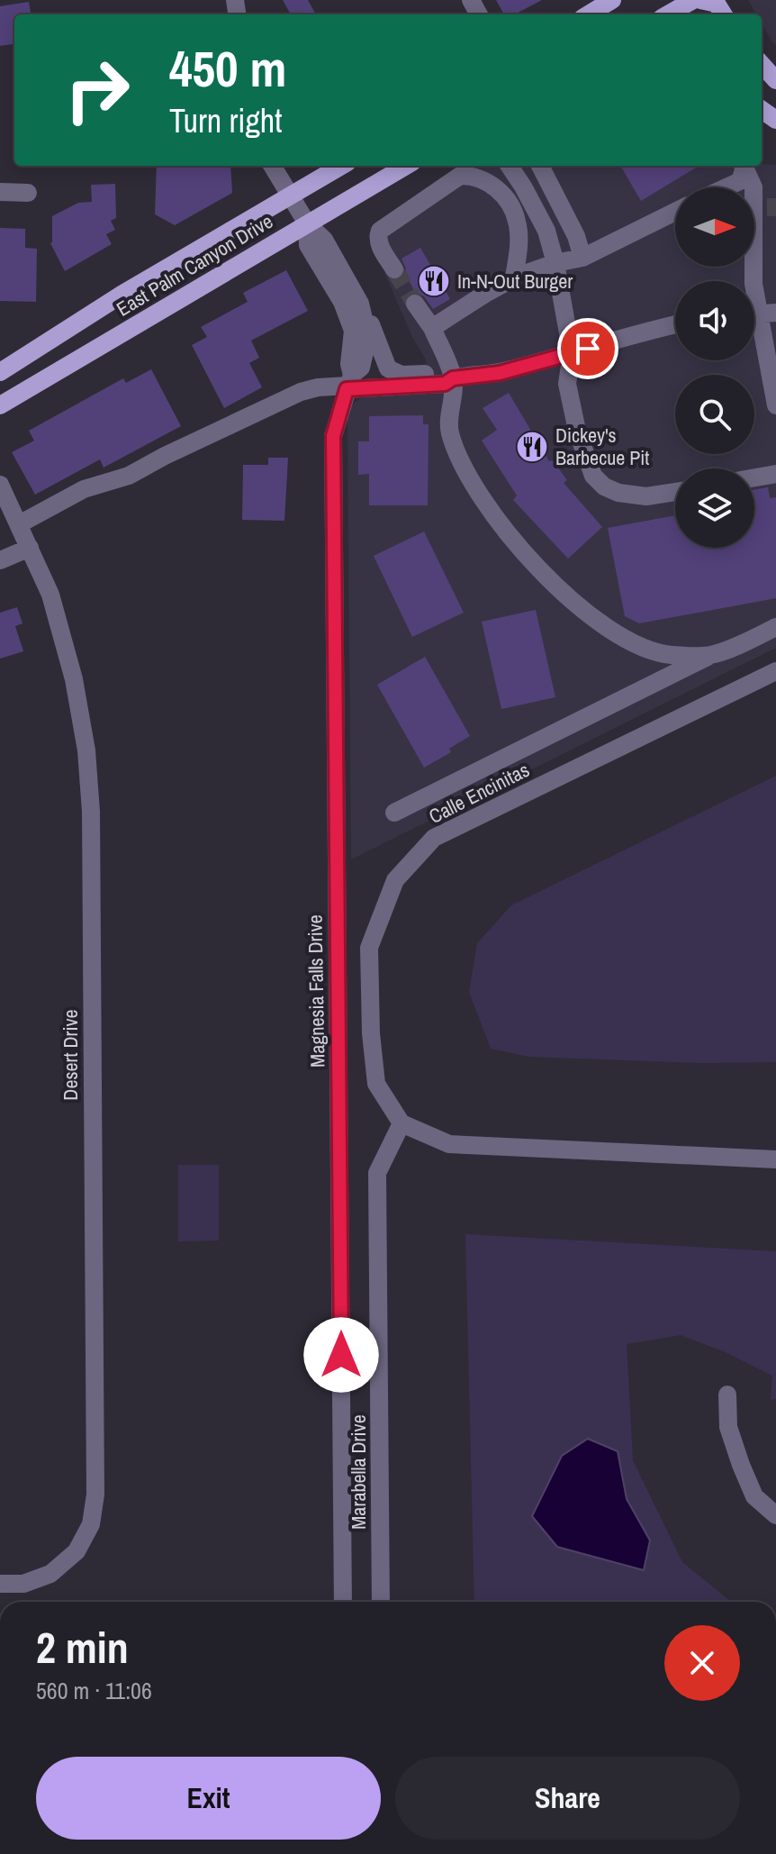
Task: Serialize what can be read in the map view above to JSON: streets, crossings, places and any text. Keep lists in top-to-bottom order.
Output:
{
  "streets": {
    "main road": ["East Palm Canyon Drive"],
    "street": [
      "Calle Encinitas",
      "Magnesia Falls Drive",
      "Desert Drive",
      "Marabella Drive"
    ]
  },
  "crossings": [
    ["East Palm Canyon Drive", "Magnesia Falls Drive"],
    ["Calle Encinitas", "Marabella Drive"]
  ],
  "places": {
    "restaurant": ["In-N-Out Burger", "Dickey's Barbecue Pit"]
  },
  "north": "right",
  "page": {
    "turn": ["450 m", "Turn right"],
    "heading": ["2 min", "560 m · 11:06"],
    "buttons": ["Exit", "Share"]
  }
}
